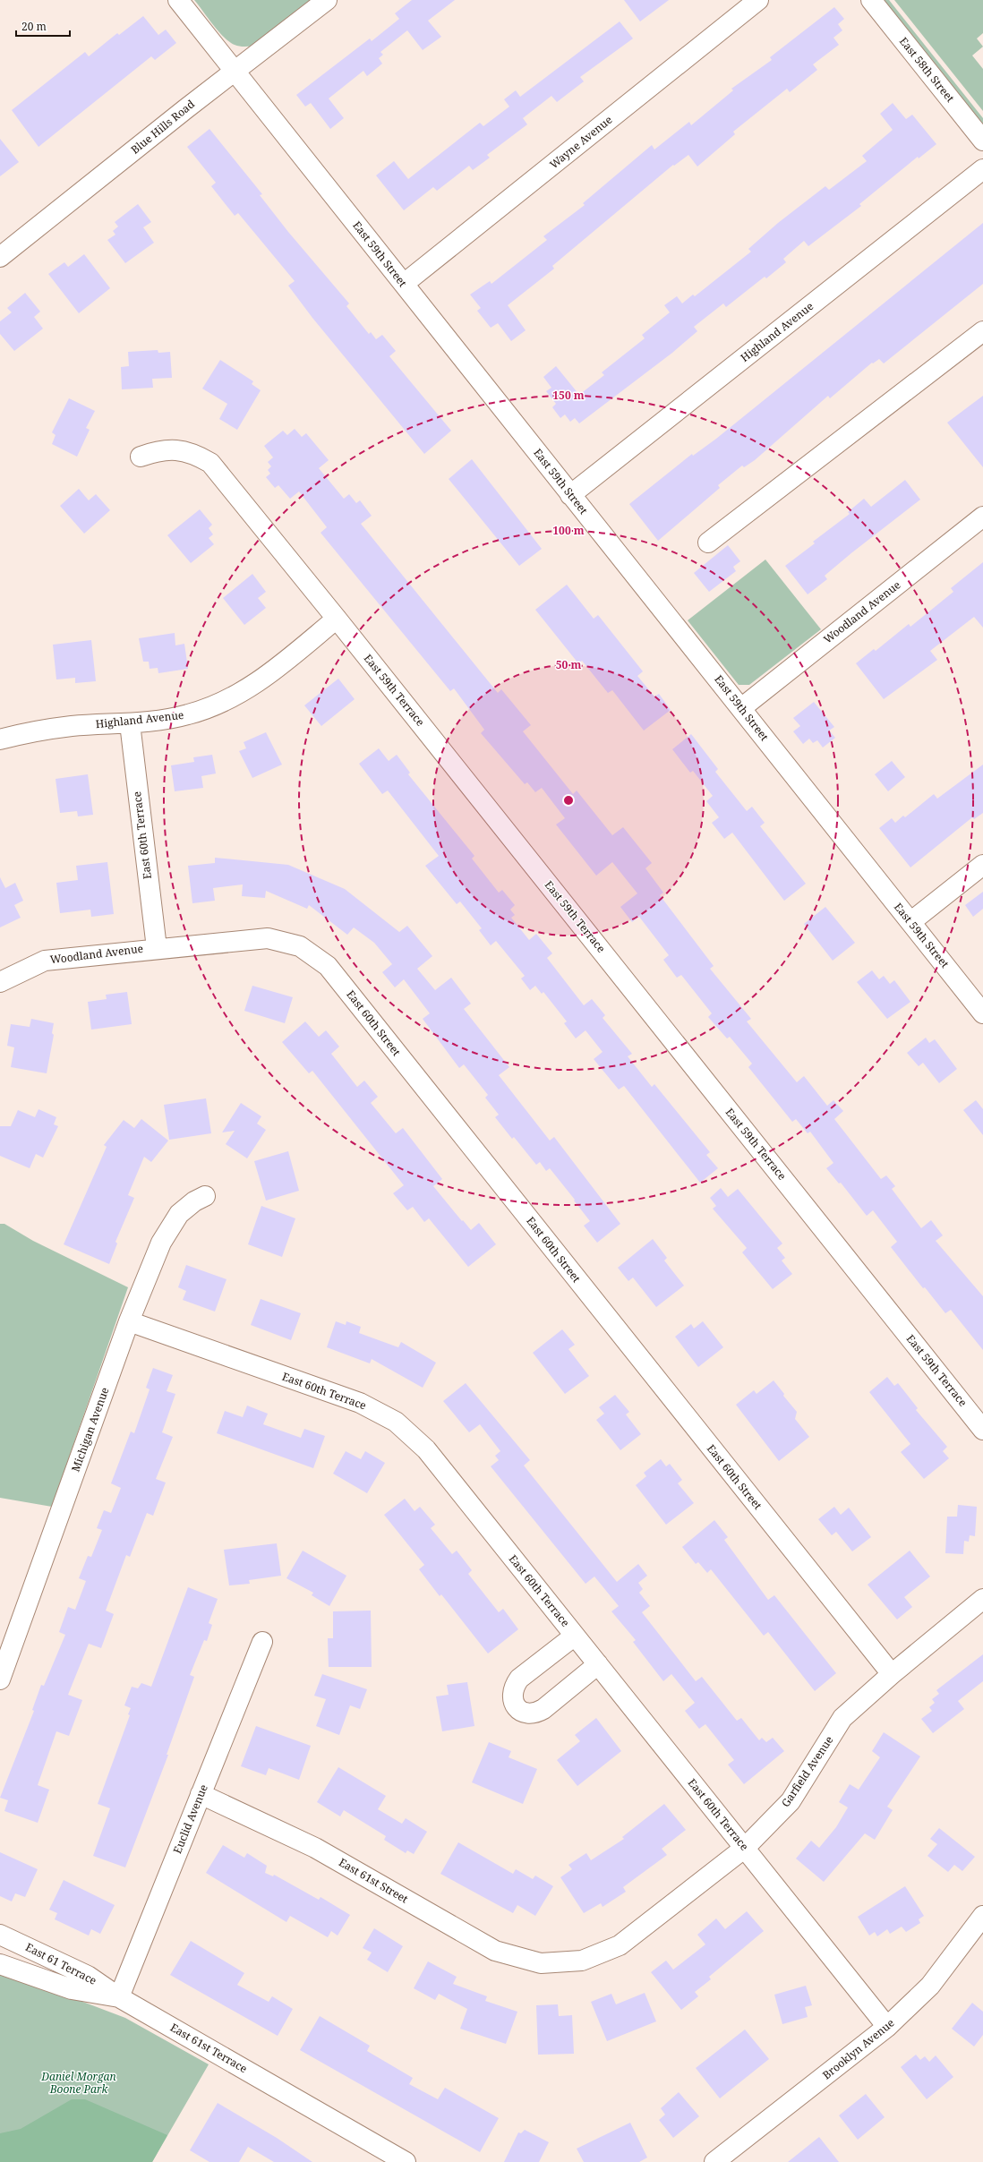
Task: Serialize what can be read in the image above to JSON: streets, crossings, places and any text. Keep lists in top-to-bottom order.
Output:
{
  "streets": {
    "street": [
      "East 58th Street",
      "Blue Hills Road",
      "Wayne Avenue",
      "East 59th Street",
      "Highland Avenue",
      "Woodland Avenue",
      "East 59th Terrace",
      "East 60th Terrace",
      "East 60th Street",
      "Michigan Avenue",
      "Garfield Avenue",
      "Euclid Avenue",
      "East 61st Street",
      "East 61 Terrace",
      "East 61st Terrace",
      "Brooklyn Avenue"
    ]
  },
  "crossings": [
    ["Blue Hills Road", "East 59th Street"],
    ["Wayne Avenue", "East 59th Street"],
    ["East 59th Street", "Highland Avenue"],
    ["East 59th Street", "Woodland Avenue"],
    ["Highland Avenue", "East 59th Terrace"],
    ["Highland Avenue", "East 60th Terrace"],
    ["Woodland Avenue", "East 60th Terrace"],
    ["Woodland Avenue", "East 60th Street"],
    ["East 60th Terrace", "East 60th Street"],
    ["East 60th Terrace", "Michigan Avenue"],
    ["East 60th Terrace", "Garfield Avenue"],
    ["East 60th Terrace", "Brooklyn Avenue"],
    ["East 60th Street", "Garfield Avenue"],
    ["Garfield Avenue", "East 61st Street"],
    ["Euclid Avenue", "East 61st Street"],
    ["Euclid Avenue", "East 61 Terrace"],
    ["Euclid Avenue", "East 61st Terrace"],
    ["East 61 Terrace", "East 61st Terrace"]
  ],
  "parks": ["Daniel Morgan Boone Park"],
  "scale_bar": "20 m",
  "rings": ["150 m", "100 m", "50 m"]
}
